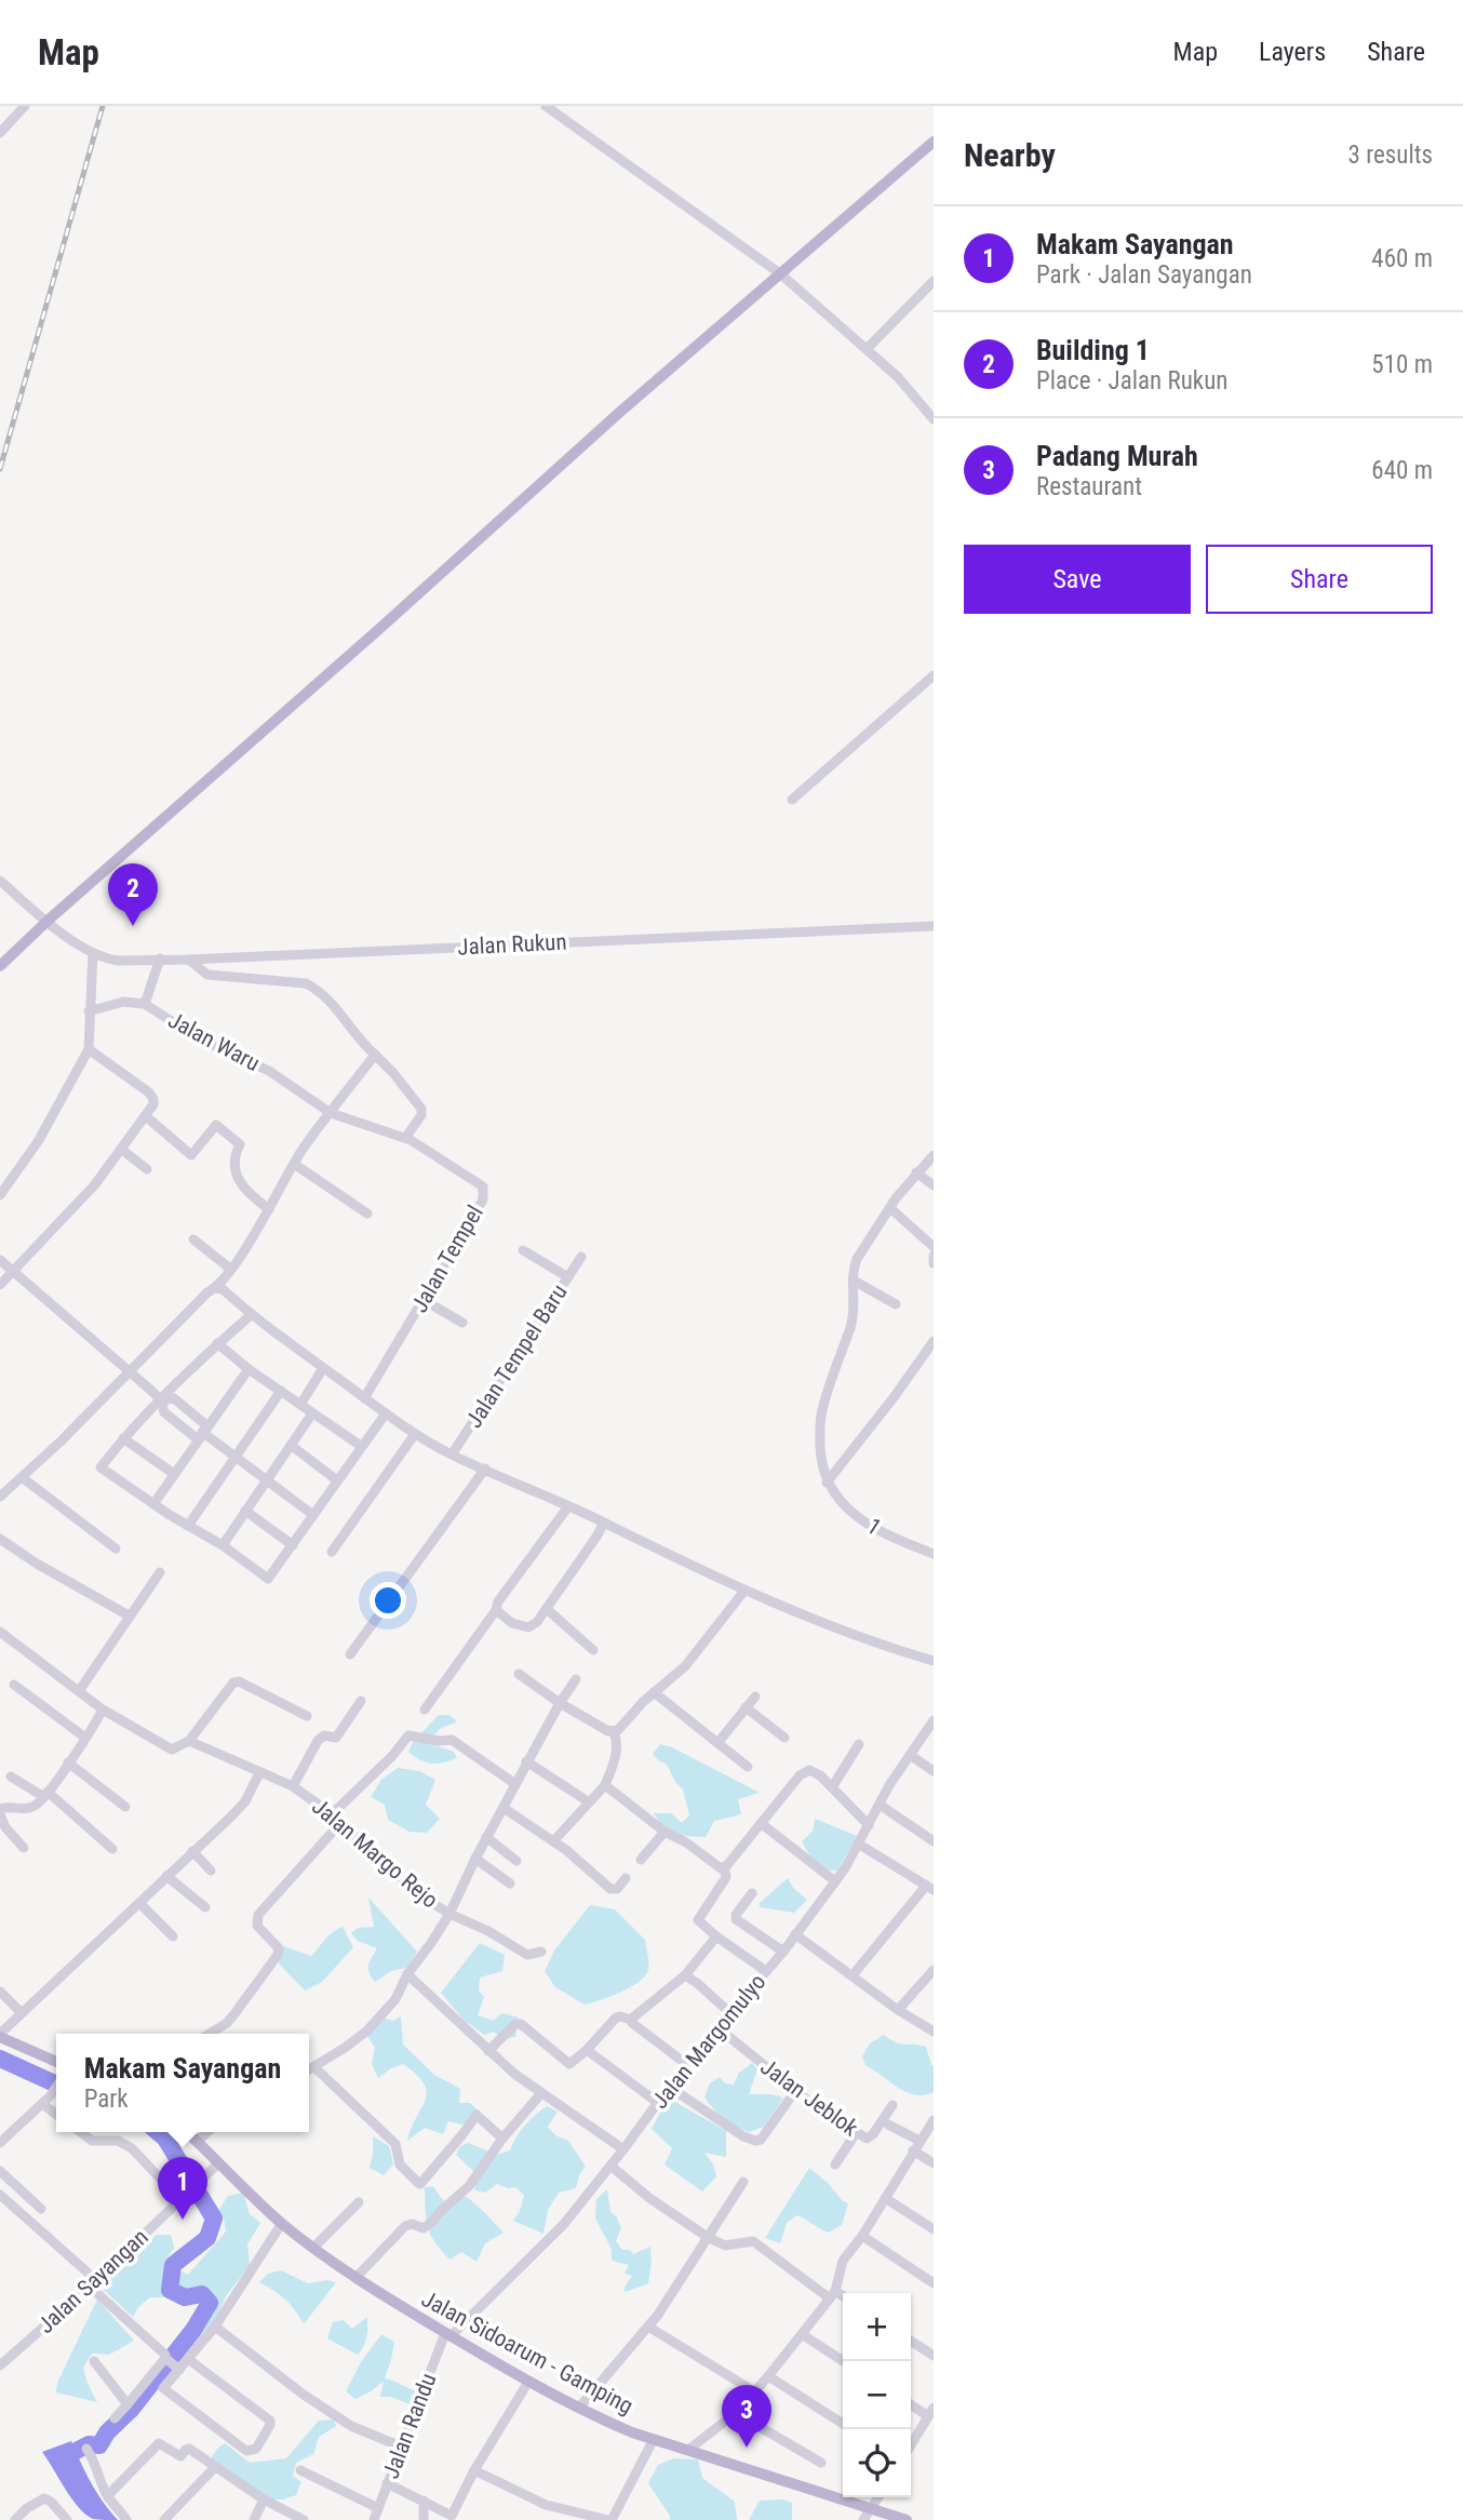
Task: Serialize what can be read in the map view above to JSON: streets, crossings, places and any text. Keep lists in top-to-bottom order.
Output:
{
  "streets": {
    "main road": ["Jalan Sidoarum - Gamping"],
    "street": [
      "Jalan Rukun",
      "Jalan Waru",
      "Jalan Tempel",
      "Jalan Tempel Baru",
      "1",
      "Jalan Margo Rejo",
      "Jalan Margomulyo",
      "Jalan Jeblok",
      "Jalan Sayangan",
      "Jalan Randu"
    ]
  },
  "crossings": [
    ["Jalan Waru", "Jalan Tempel"],
    ["Jalan Margomulyo", "Jalan Jeblok"],
    ["Jalan Margomulyo", "Jalan Sidoarum - Gamping"],
    ["Jalan Margomulyo", "Jalan Randu"],
    ["Jalan Sayangan", "Jalan Sidoarum - Gamping"],
    ["Jalan Sidoarum - Gamping", "Jalan Randu"]
  ],
  "page": {
    "header": "Map",
    "nav": ["Map", "Layers", "Share"],
    "heading": ["Nearby", "3 results"],
    "list": [
      {
        "mark": "1",
        "name": "Makam Sayangan",
        "note": "Park · Jalan Sayangan",
        "value": "460 m"
      },
      {
        "mark": "2",
        "name": "Building 1",
        "note": "Place · Jalan Rukun",
        "value": "510 m"
      },
      {
        "mark": "3",
        "name": "Padang Murah",
        "note": "Restaurant",
        "value": "640 m"
      }
    ],
    "buttons": ["Save", "Share"],
    "pins": ["2", "1", "3"],
    "popup": ["Makam Sayangan", "Park"],
    "map_buttons": ["+", "−"]
  }
}
